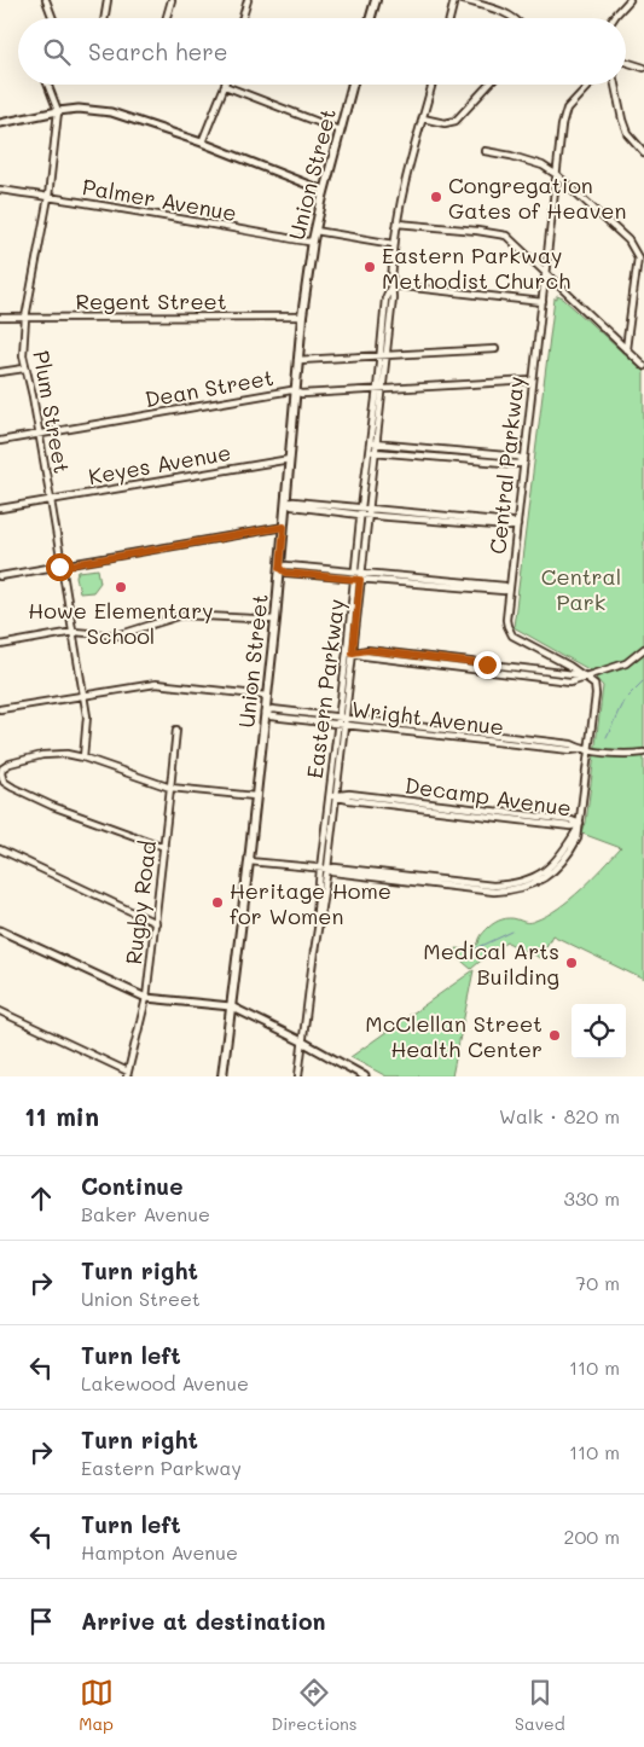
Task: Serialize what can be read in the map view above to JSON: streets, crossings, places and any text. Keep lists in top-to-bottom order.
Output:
{
  "streets": {
    "main road": ["Union Street"],
    "street": [
      "Palmer Avenue",
      "Regent Street",
      "Dean Street",
      "Plum Street",
      "Keyes Avenue",
      "Central Parkway",
      "Eastern Parkway",
      "Wright Avenue",
      "Decamp Avenue",
      "Rugby Road"
    ]
  },
  "crossings": [
    ["Union Street", "Palmer Avenue"],
    ["Union Street", "Regent Street"],
    ["Union Street", "Dean Street"],
    ["Union Street", "Keyes Avenue"],
    ["Union Street", "Wright Avenue"],
    ["Palmer Avenue", "Plum Street"],
    ["Regent Street", "Plum Street"],
    ["Dean Street", "Plum Street"],
    ["Dean Street", "Central Parkway"],
    ["Dean Street", "Eastern Parkway"],
    ["Plum Street", "Keyes Avenue"],
    ["Eastern Parkway", "Wright Avenue"],
    ["Eastern Parkway", "Decamp Avenue"]
  ],
  "parks": ["Central Park"],
  "places": [
    "Congregation Gates of Heaven",
    "Eastern Parkway Methodist Church",
    "Howe Elementary School",
    "Heritage Home for Women",
    "Medical Arts Building",
    "McClellan Street Health Center"
  ],
  "page": {
    "search": "Search here",
    "heading": ["11 min", "Walk · 820 m"],
    "list": [
      ["Continue", "Baker Avenue", "330 m"],
      ["Turn right", "Union Street", "70 m"],
      ["Turn left", "Lakewood Avenue", "110 m"],
      ["Turn right", "Eastern Parkway", "110 m"],
      ["Turn left", "Hampton Avenue", "200 m"],
      "Arrive at destination"
    ],
    "nav": ["Map", "Directions", "Saved"]
  }
}
